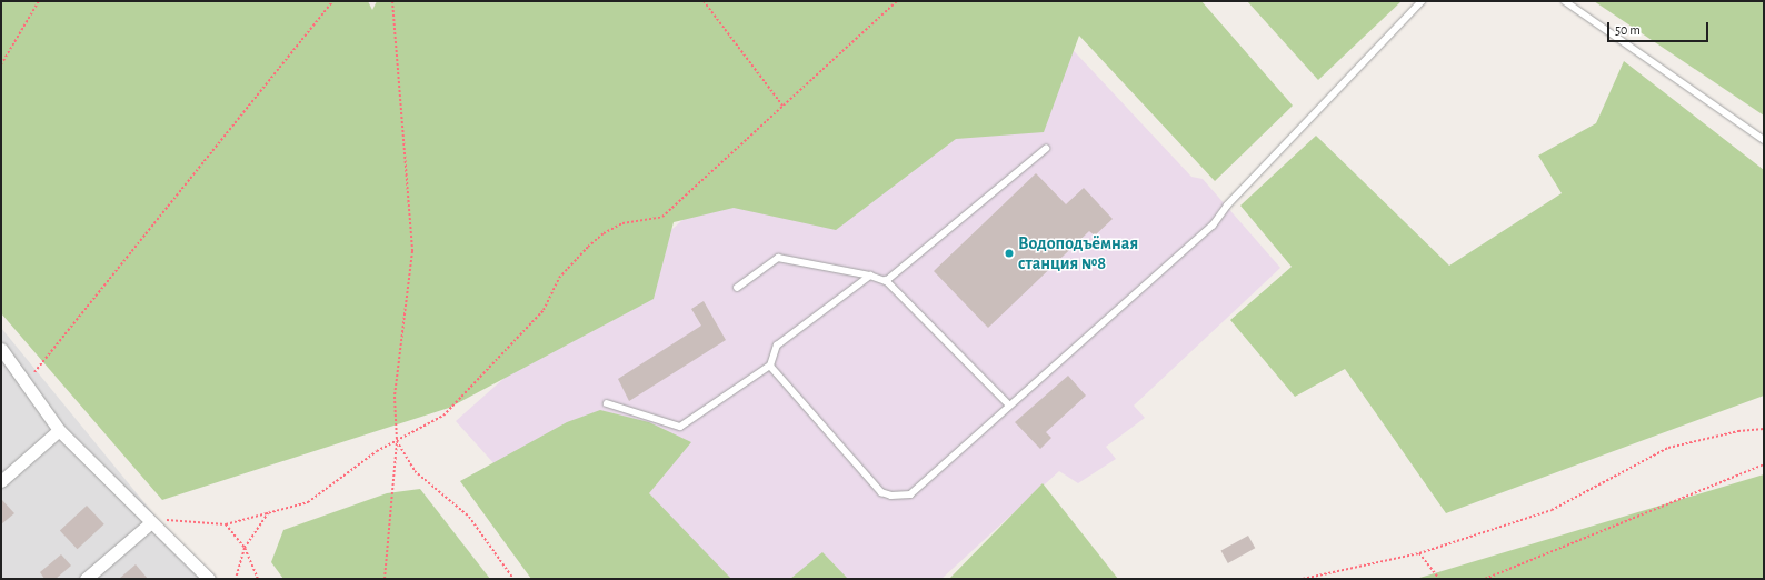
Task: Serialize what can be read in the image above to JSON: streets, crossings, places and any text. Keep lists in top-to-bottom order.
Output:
{
  "places": ["Водоподъёмная станция №8"],
  "scale_bar": "50 m"
}
